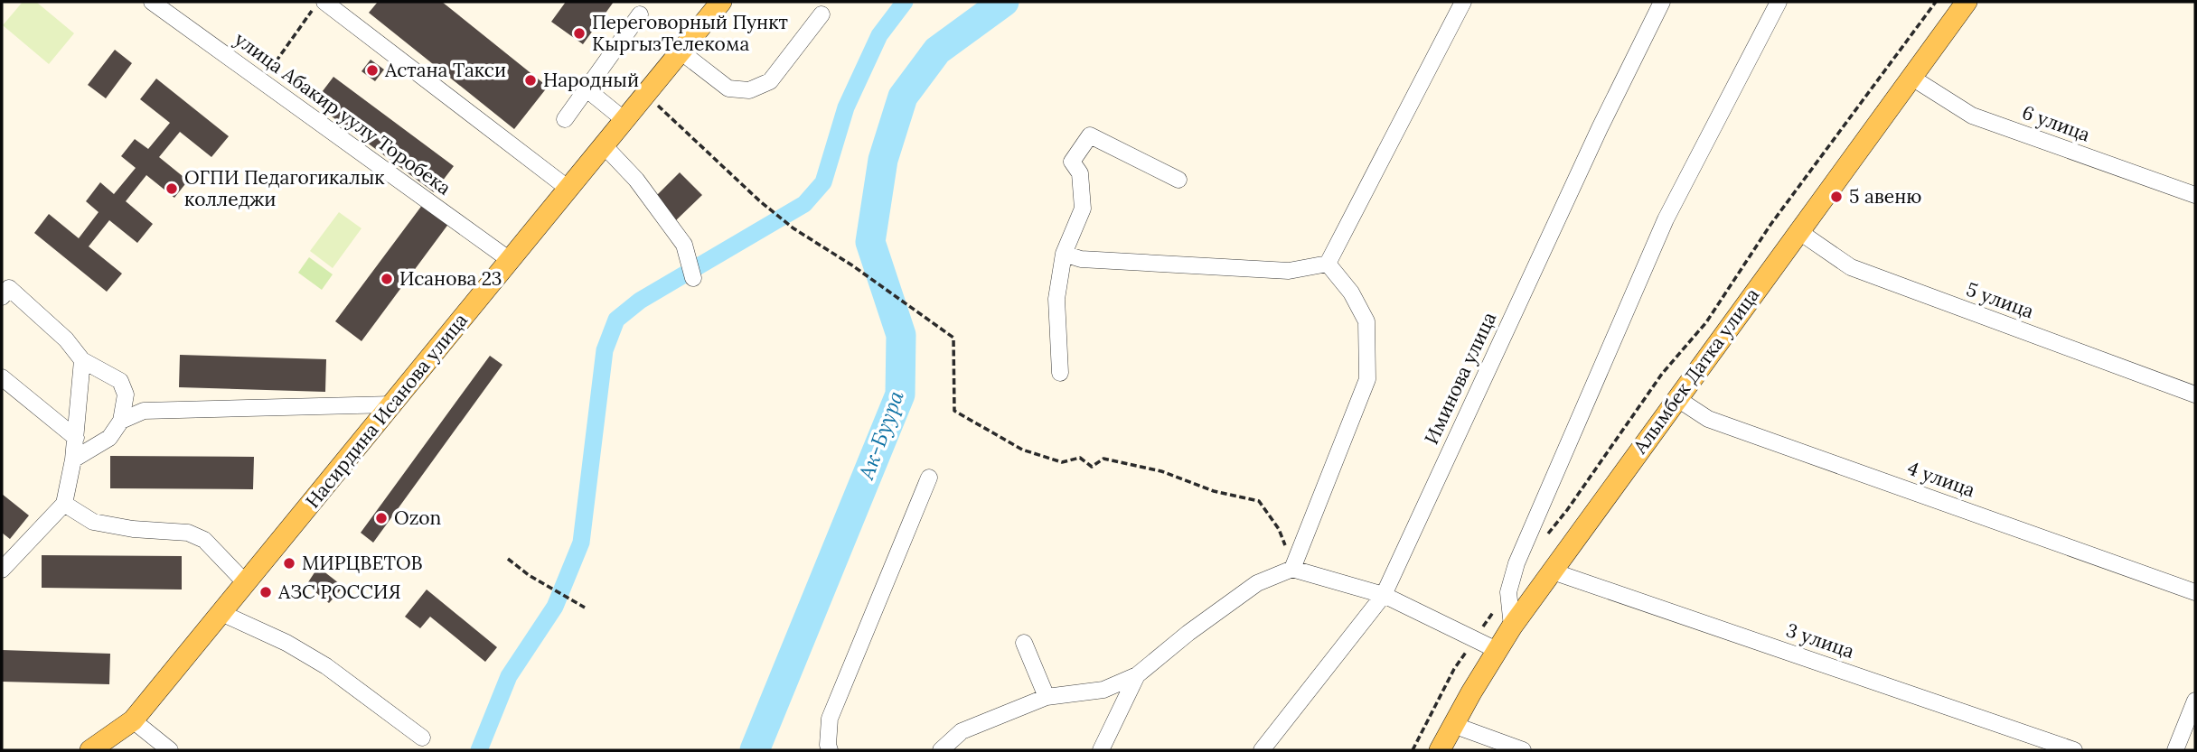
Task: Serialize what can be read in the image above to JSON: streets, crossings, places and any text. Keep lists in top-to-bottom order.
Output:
{
  "streets": {
    "main road": ["Алымбек Датка улица", "Насирдина Исанова улица"],
    "street": [
      "улица Абакир уулу Торобека",
      "6 улица",
      "5 улица",
      "Иминова улица",
      "4 улица",
      "3 улица"
    ]
  },
  "crossings": [
    ["улица Абакир уулу Торобека", "Насирдина Исанова улица"],
    ["6 улица", "Алымбек Датка улица"],
    ["5 улица", "Алымбек Датка улица"],
    ["Алымбек Датка улица", "4 улица"],
    ["Алымбек Датка улица", "3 улица"]
  ],
  "water": ["Ак-Буура"],
  "places": [
    "Переговорный Пункт КыргызТелекома",
    "Астана Такси",
    "Народный",
    "ОГПИ Педагогикалык колледжи",
    "5 авеню",
    "Исанова 23",
    "Ozon",
    "МИРЦВЕТОВ",
    "АЗС РОССИЯ"
  ]
}
